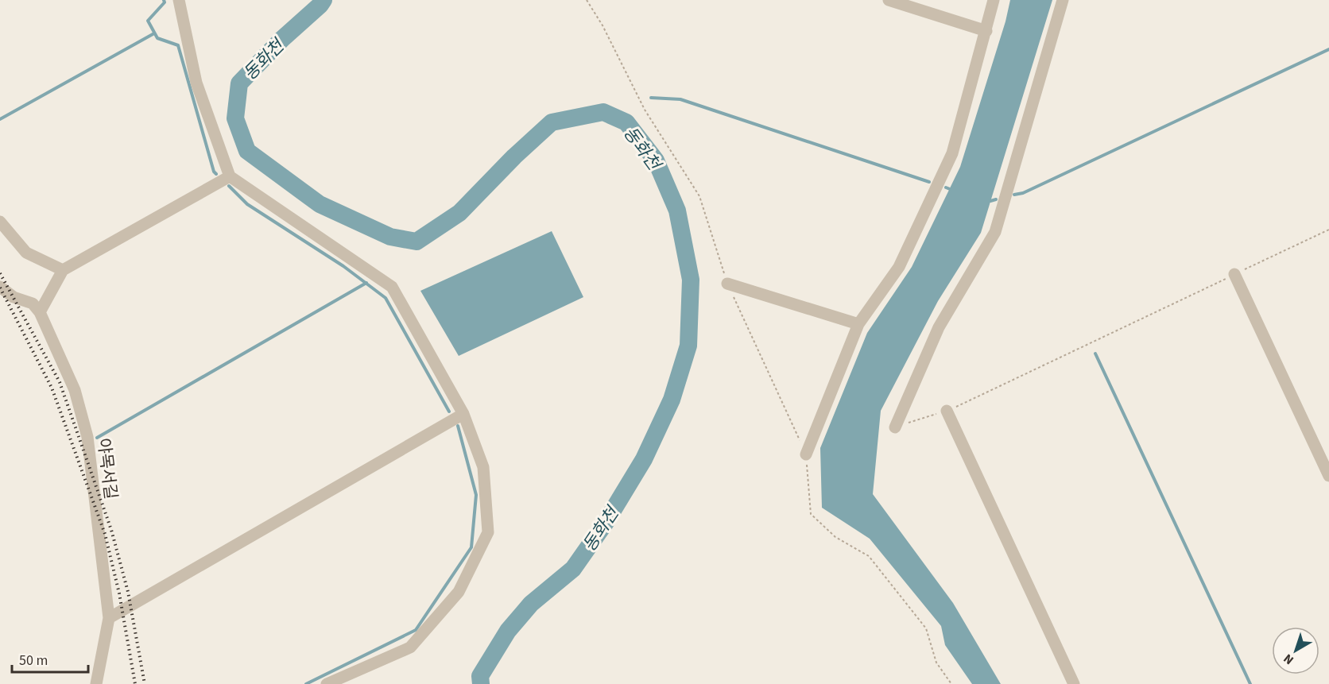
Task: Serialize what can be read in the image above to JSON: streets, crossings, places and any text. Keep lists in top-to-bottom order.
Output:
{
  "streets": {
    "street": ["야목서길"]
  },
  "water": ["동화천"],
  "scale_bar": "50 m",
  "north": "bottom left"
}
